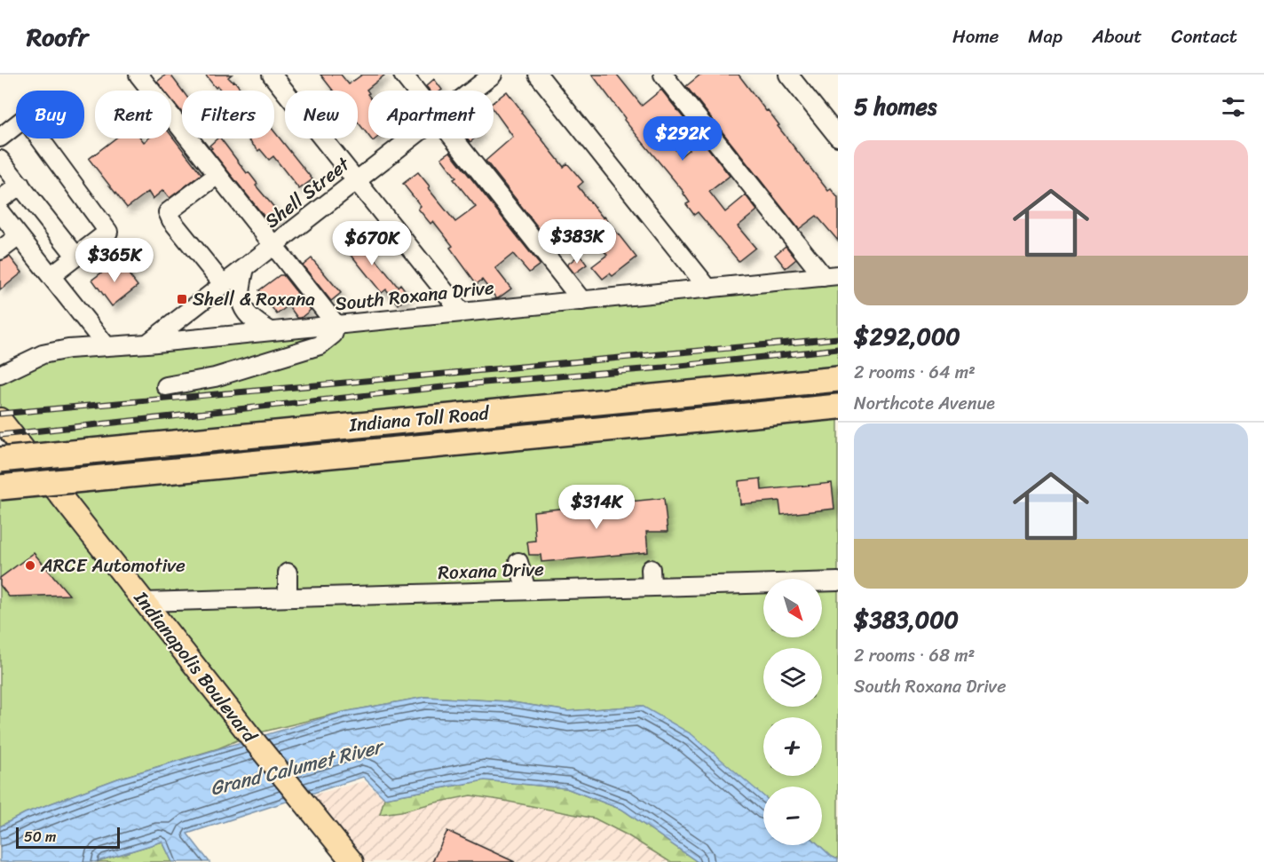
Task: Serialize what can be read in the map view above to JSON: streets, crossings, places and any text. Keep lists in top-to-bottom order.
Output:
{
  "streets": {
    "highway": ["Indiana Toll Road"],
    "main road": ["Indianapolis Boulevard"],
    "street": ["Shell Street", "South Roxana Drive", "Roxana Drive"]
  },
  "crossings": [
    ["Shell Street", "South Roxana Drive"],
    ["Roxana Drive", "Indianapolis Boulevard"]
  ],
  "water": ["Grand Calumet River"],
  "places": {
    "transit": ["Shell & Roxana"],
    "other": ["ARCE Automotive"]
  },
  "scale_bar": "50 m",
  "north": "bottom right",
  "page": {
    "header": "Roofr",
    "nav": [
      "Home",
      "Map",
      "About",
      "Contact"
    ],
    "heading": "5 homes",
    "chip": [
      "Buy",
      "Rent",
      "Filters",
      "New",
      "Apartment"
    ],
    "price": [
      "$292K",
      "$383K",
      "$670K",
      "$365K",
      "$314K"
    ],
    "list": [
      {
        "name": "$292,000",
        "note": "2 rooms · 64 m² · Northcote Avenue"
      },
      {
        "name": "$383,000",
        "note": "2 rooms · 68 m² · South Roxana Drive"
      }
    ],
    "map_buttons": ["+", "−"],
    "scale": "50 m"
  }
}
